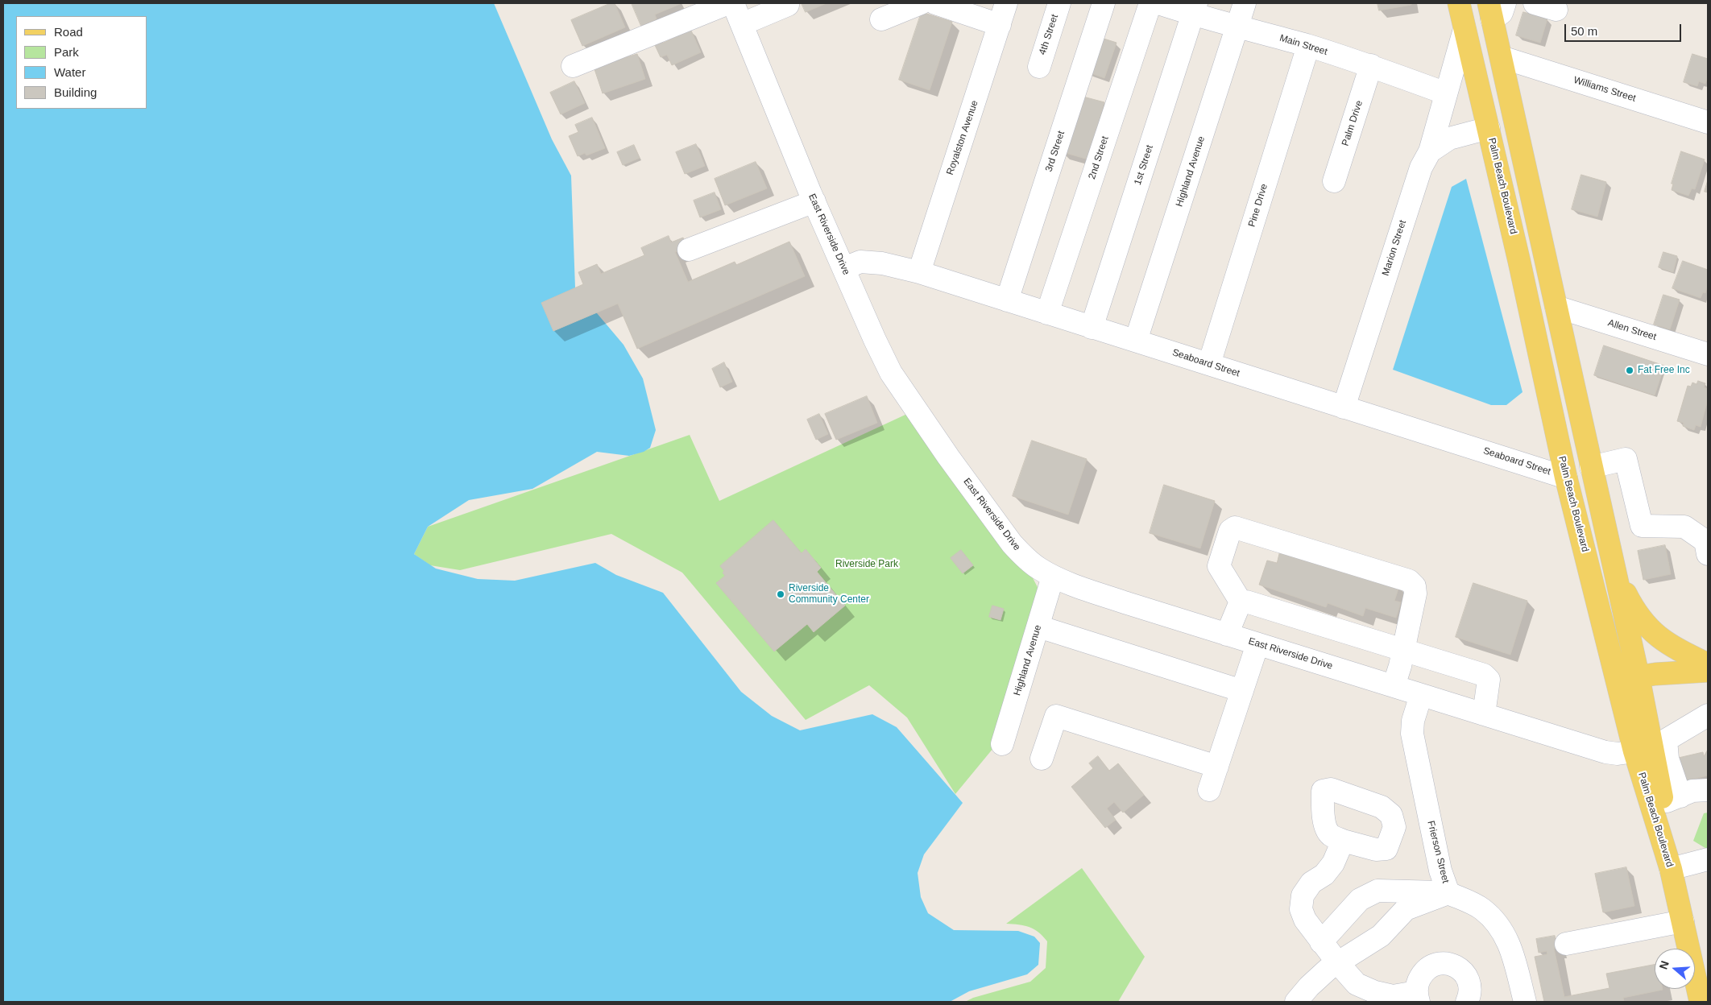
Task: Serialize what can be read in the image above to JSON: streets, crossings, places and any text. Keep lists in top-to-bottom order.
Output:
{
  "streets": {
    "main road": ["Palm Beach Boulevard"],
    "street": [
      "4th Street",
      "Main Street",
      "Williams Street",
      "Palm Drive",
      "Royalston Avenue",
      "3rd Street",
      "2nd Street",
      "1st Street",
      "Highland Avenue",
      "Pine Drive",
      "East Riverside Drive",
      "Marion Street",
      "Allen Street",
      "Seaboard Street",
      "Frierson Street"
    ]
  },
  "crossings": [
    ["Main Street", "Palm Drive"],
    ["Main Street", "1st Street"],
    ["Main Street", "Highland Avenue"],
    ["Main Street", "Pine Drive"],
    ["Royalston Avenue", "Seaboard Street"],
    ["3rd Street", "Seaboard Street"],
    ["2nd Street", "Seaboard Street"],
    ["1st Street", "Seaboard Street"],
    ["Highland Avenue", "East Riverside Drive"],
    ["Highland Avenue", "Seaboard Street"],
    ["Palm Beach Boulevard", "East Riverside Drive"],
    ["Palm Beach Boulevard", "Marion Street"],
    ["Palm Beach Boulevard", "Seaboard Street"],
    ["Pine Drive", "Seaboard Street"],
    ["East Riverside Drive", "Seaboard Street"],
    ["East Riverside Drive", "Frierson Street"],
    ["Marion Street", "Seaboard Street"]
  ],
  "parks": ["Riverside Park"],
  "places": ["Fat Free Inc", "Riverside Community Center"],
  "legend": [
    "Road",
    "Park",
    "Water",
    "Building"
  ],
  "scale_bar": "50 m",
  "north": "left"
}
